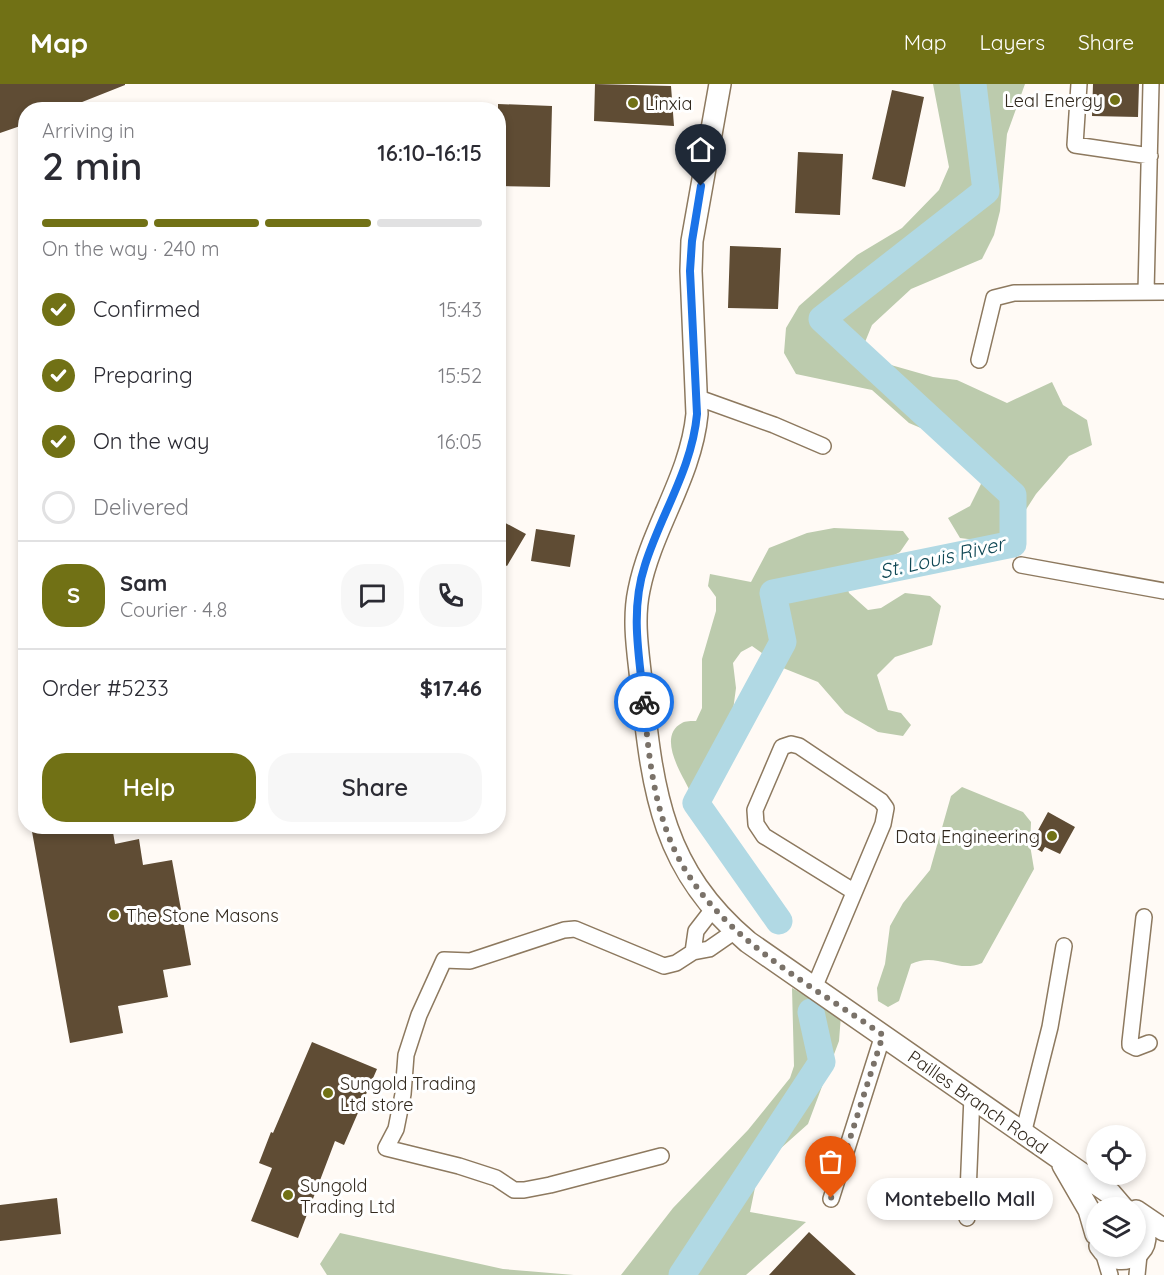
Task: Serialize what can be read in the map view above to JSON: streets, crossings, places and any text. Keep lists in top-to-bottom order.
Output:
{
  "streets": {
    "main road": ["Pailles Branch Road"]
  },
  "water": ["St. Louis River"],
  "places": [
    "Leal Energy",
    "Linxia",
    "Data Engineering",
    "The Stone Masons",
    "Sungold Trading Ltd store",
    "Sungold Trading Ltd",
    "Montebello Mall"
  ],
  "page": {
    "header": "Map",
    "nav": ["Map", "Layers", "Share"],
    "heading": ["2 min", "Arriving in", "16:10–16:15"],
    "panel": [
      "Sam",
      "Courier · 4.8",
      "Order #5233",
      "$17.46"
    ],
    "bar": "On the way · 240 m",
    "list": [
      ["Confirmed", "15:43"],
      ["Preparing", "15:52"],
      ["On the way", "16:05"],
      "Delivered"
    ],
    "round": "S",
    "buttons": ["Help", "Share"],
    "bubble": "Montebello Mall"
  }
}
